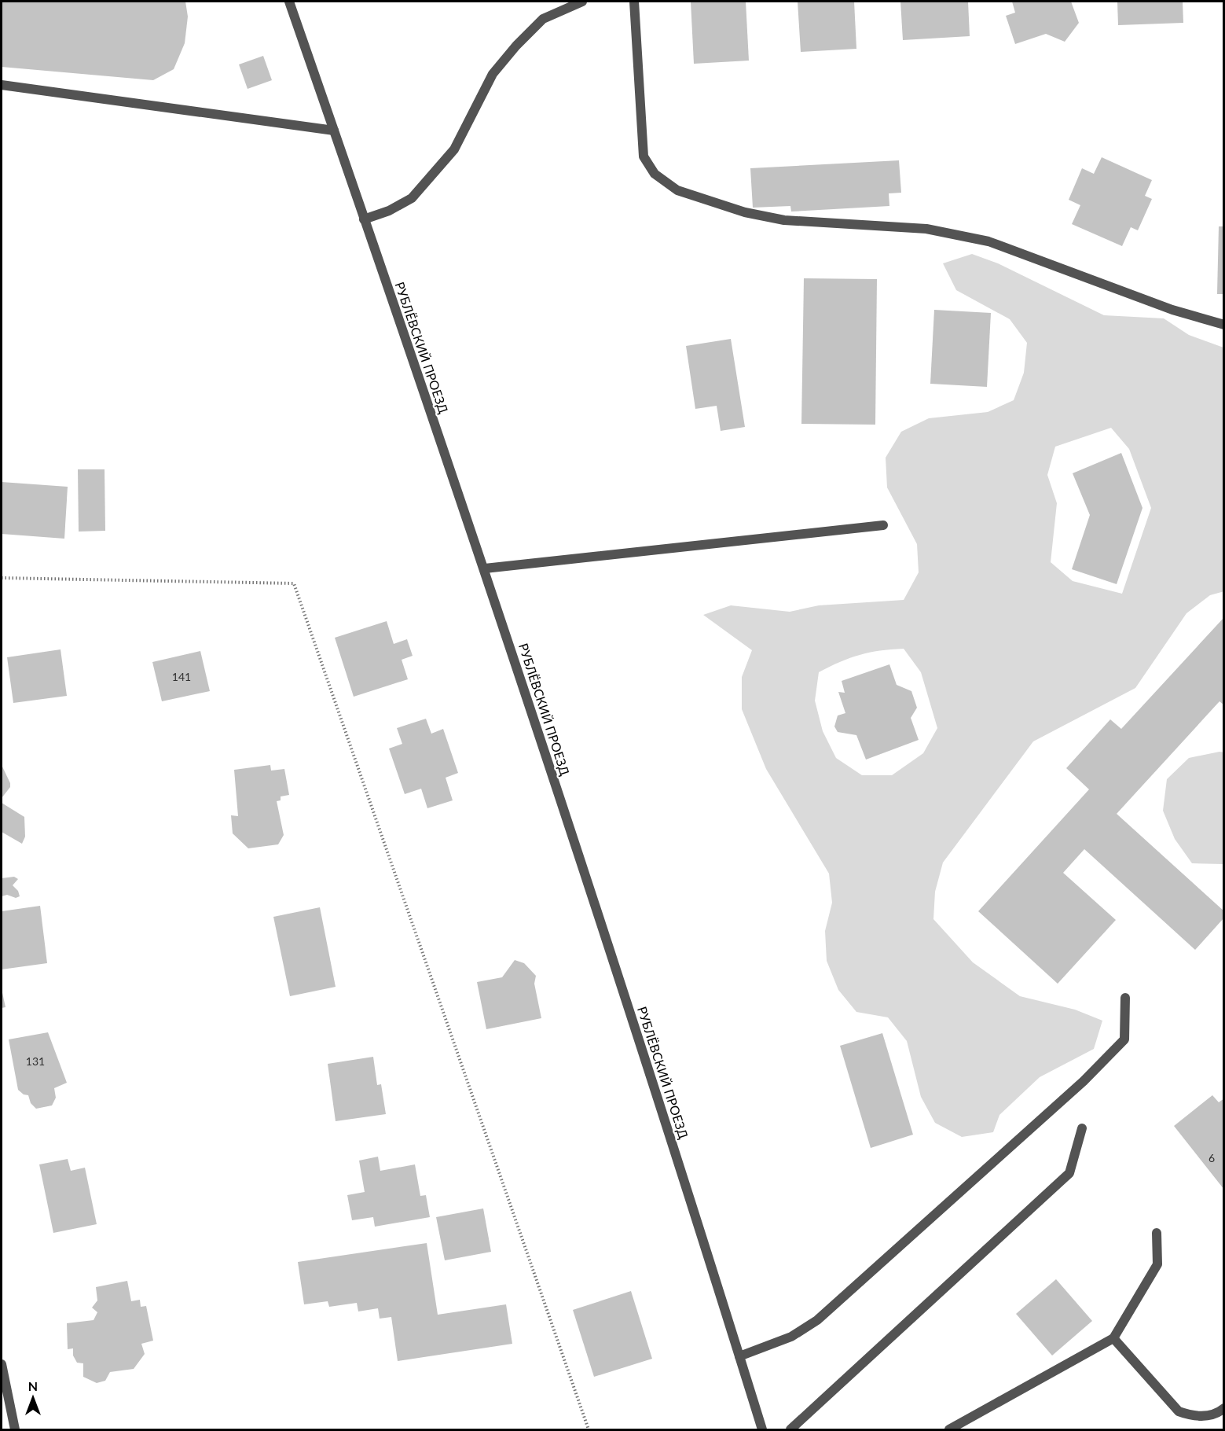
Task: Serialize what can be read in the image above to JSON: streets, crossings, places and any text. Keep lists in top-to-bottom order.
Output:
{
  "streets": {
    "street": ["РУБЛЁВСКИЙ ПРОЕЗД"]
  },
  "house_numbers": ["141", "131", "6"],
  "north": "top"
}
